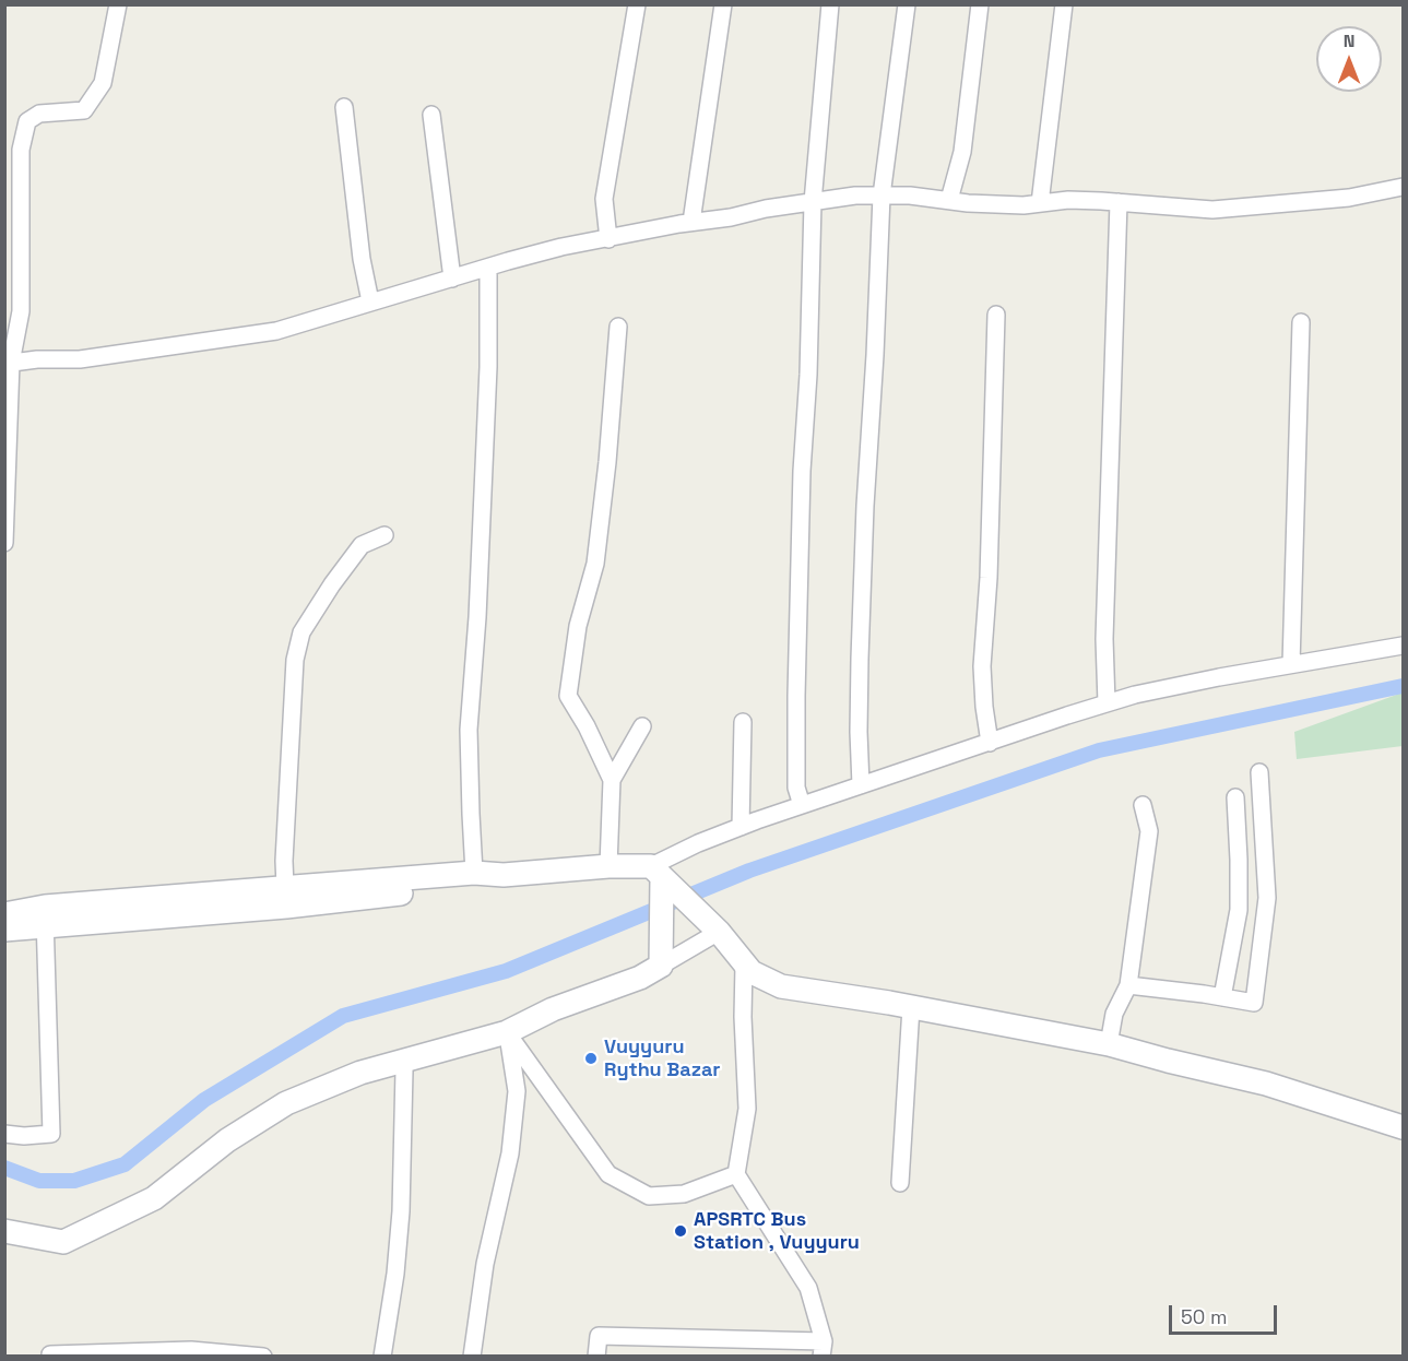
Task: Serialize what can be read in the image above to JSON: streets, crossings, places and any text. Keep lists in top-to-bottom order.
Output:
{
  "places": ["Vuyyuru Rythu Bazar", "APSRTC Bus Station , Vuyyuru"],
  "scale_bar": "50 m",
  "north": "top"
}
